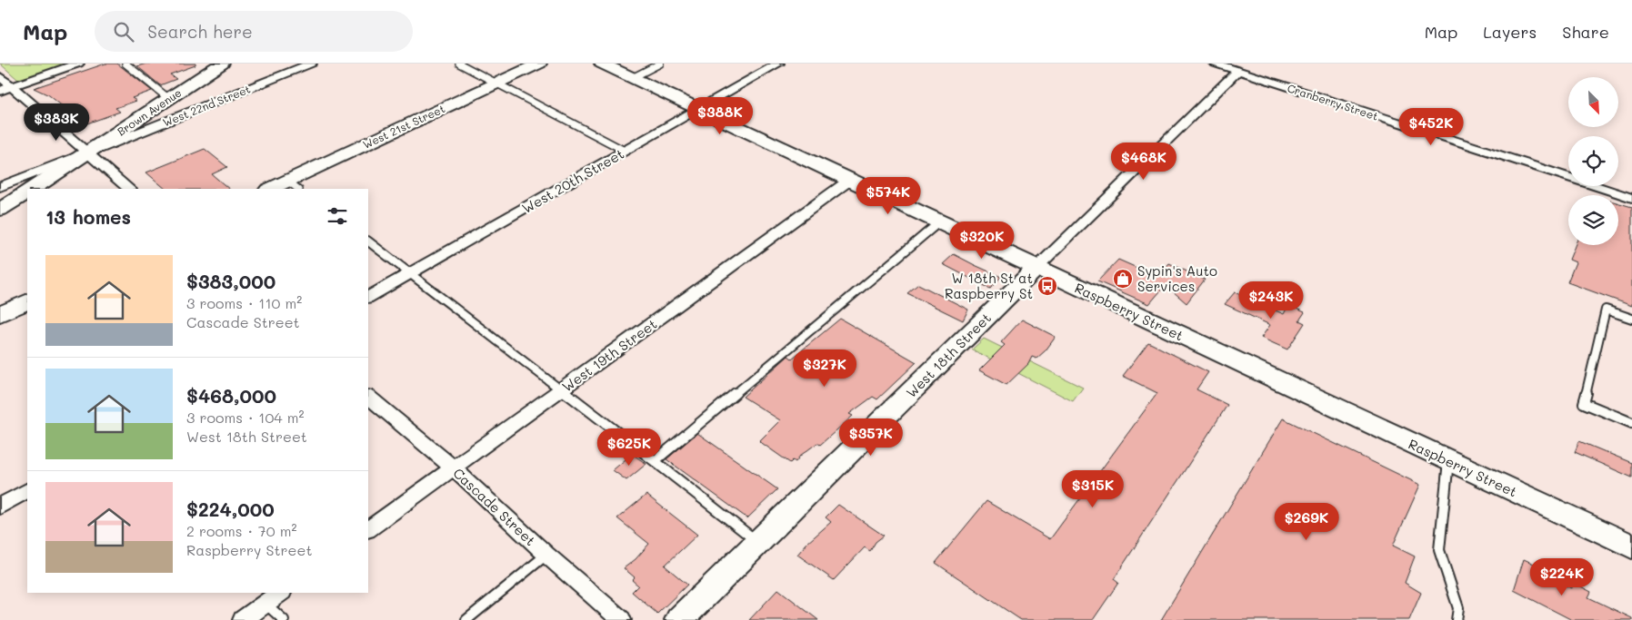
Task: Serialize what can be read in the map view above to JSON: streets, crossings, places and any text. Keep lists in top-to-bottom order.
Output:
{
  "streets": {
    "street": [
      "Cranberry Street",
      "West 22nd Street",
      "Brown Avenue",
      "West 21st Street",
      "West 20th Street",
      "Raspberry Street",
      "West 19th Street",
      "West 18th Street",
      "Cascade Street"
    ]
  },
  "crossings": [
    ["Cranberry Street", "West 18th Street"],
    ["West 22nd Street", "Brown Avenue"],
    ["West 20th Street", "Raspberry Street"],
    ["Raspberry Street", "West 19th Street"],
    ["Raspberry Street", "West 18th Street"],
    ["West 19th Street", "Cascade Street"]
  ],
  "places": {
    "shop": ["Sypin's Auto Services"],
    "bus stop": ["W 18th St at Raspberry St"]
  },
  "north": "bottom right",
  "page": {
    "header": "Map",
    "search": "Search here",
    "nav": ["Map", "Layers", "Share"],
    "price": [
      "$388K",
      "$383K",
      "$452K",
      "$468K",
      "$574K",
      "$320K",
      "$243K",
      "$327K",
      "$357K",
      "$625K",
      "$315K",
      "$269K",
      "$224K"
    ],
    "heading": "13 homes",
    "list": [
      {
        "name": "$383,000",
        "note": "3 rooms · 110 m² · Cascade Street"
      },
      {
        "name": "$468,000",
        "note": "3 rooms · 104 m² · West 18th Street"
      },
      {
        "name": "$224,000",
        "note": "2 rooms · 70 m² · Raspberry Street"
      }
    ]
  }
}
